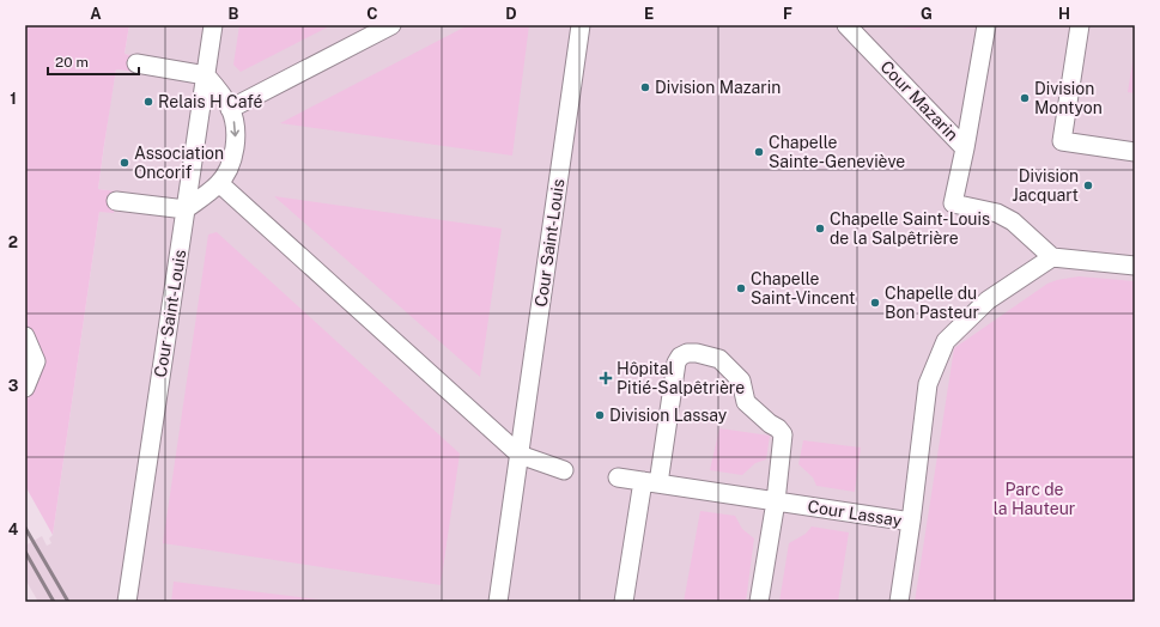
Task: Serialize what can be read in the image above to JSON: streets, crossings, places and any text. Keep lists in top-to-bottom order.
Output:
{
  "streets": {
    "lane": ["Cour Mazarin", "Cour Saint-Louis", "Cour Lassay"]
  },
  "parks": ["Parc de la Hauteur"],
  "places": {
    "other": [
      "Division Mazarin",
      "Division Montyon",
      "Relais H Café",
      "Chapelle Sainte-Geneviève",
      "Association Oncorif",
      "Division Jacquart",
      "Chapelle Saint-Louis de la Salpêtrière",
      "Chapelle Saint-Vincent",
      "Chapelle du Bon Pasteur",
      "Division Lassay"
    ],
    "health": ["Hôpital Pitié-Salpêtrière"]
  },
  "scale_bar": "20 m",
  "grid": {
    "columns": [
      "A",
      "B",
      "C",
      "D",
      "E",
      "F",
      "G",
      "H"
    ],
    "rows": [
      "1",
      "2",
      "3",
      "4"
    ]
  }
}
